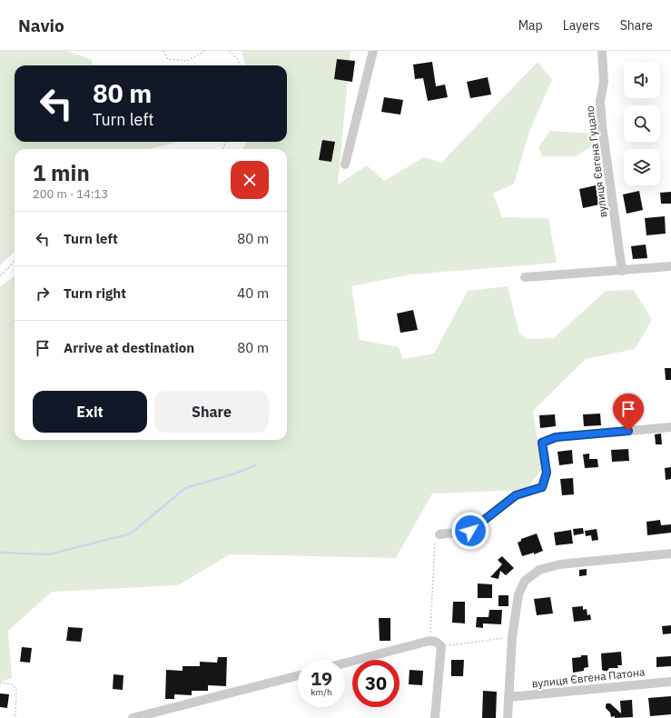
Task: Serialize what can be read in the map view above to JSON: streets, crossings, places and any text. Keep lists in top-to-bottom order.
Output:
{
  "streets": {
    "street": ["вулиця Євгена Гуцало", "вулиця Євгена Патона"]
  },
  "page": {
    "header": "Navio",
    "nav": ["Map", "Layers", "Share"],
    "turn": ["80 m", "Turn left"],
    "heading": ["1 min", "200 m · 14:13"],
    "list": [
      {
        "name": "Turn left",
        "value": "80 m"
      },
      {
        "name": "Turn right",
        "value": "40 m"
      },
      {
        "name": "Arrive at destination",
        "value": "80 m"
      }
    ],
    "buttons": ["Exit", "Share"],
    "speed": "19 km/h",
    "limit": "30"
  }
}
